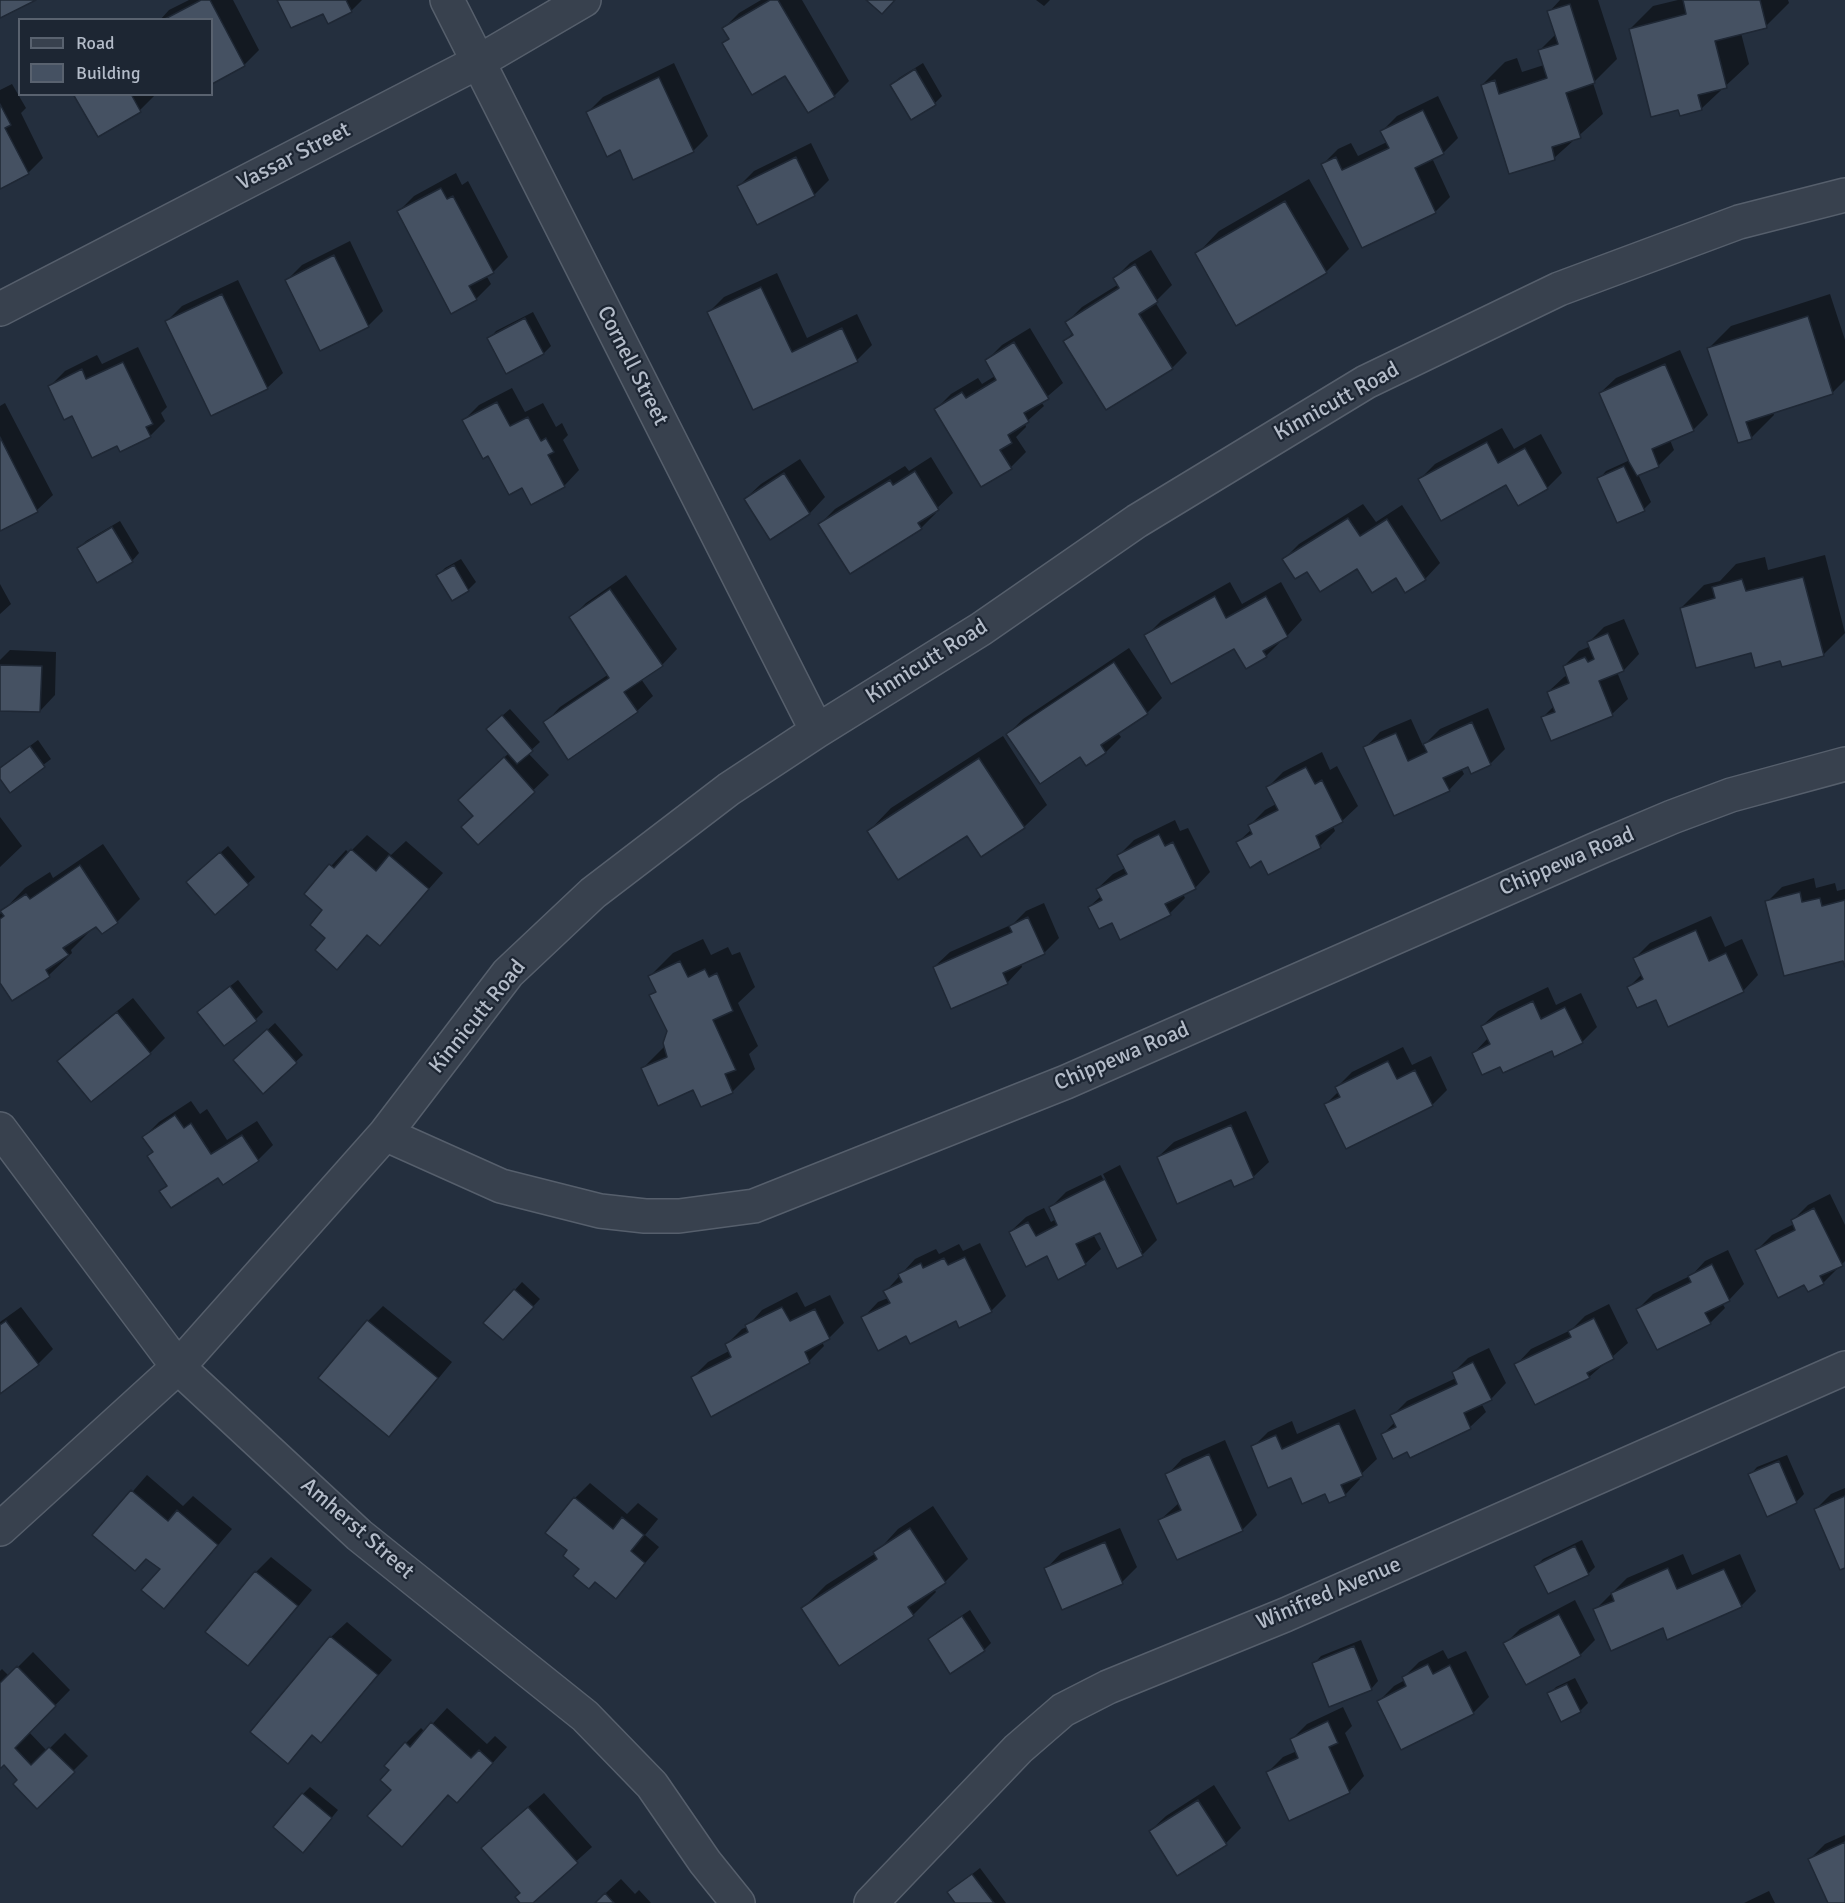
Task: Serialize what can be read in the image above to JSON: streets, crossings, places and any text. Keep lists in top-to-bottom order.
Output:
{
  "streets": {
    "street": [
      "Vassar Street",
      "Cornell Street",
      "Kinnicutt Road",
      "Chippewa Road",
      "Amherst Street",
      "Winifred Avenue"
    ]
  },
  "crossings": [
    ["Vassar Street", "Cornell Street"],
    ["Cornell Street", "Kinnicutt Road"],
    ["Kinnicutt Road", "Chippewa Road"],
    ["Kinnicutt Road", "Amherst Street"]
  ],
  "legend": ["Road", "Building"]
}
